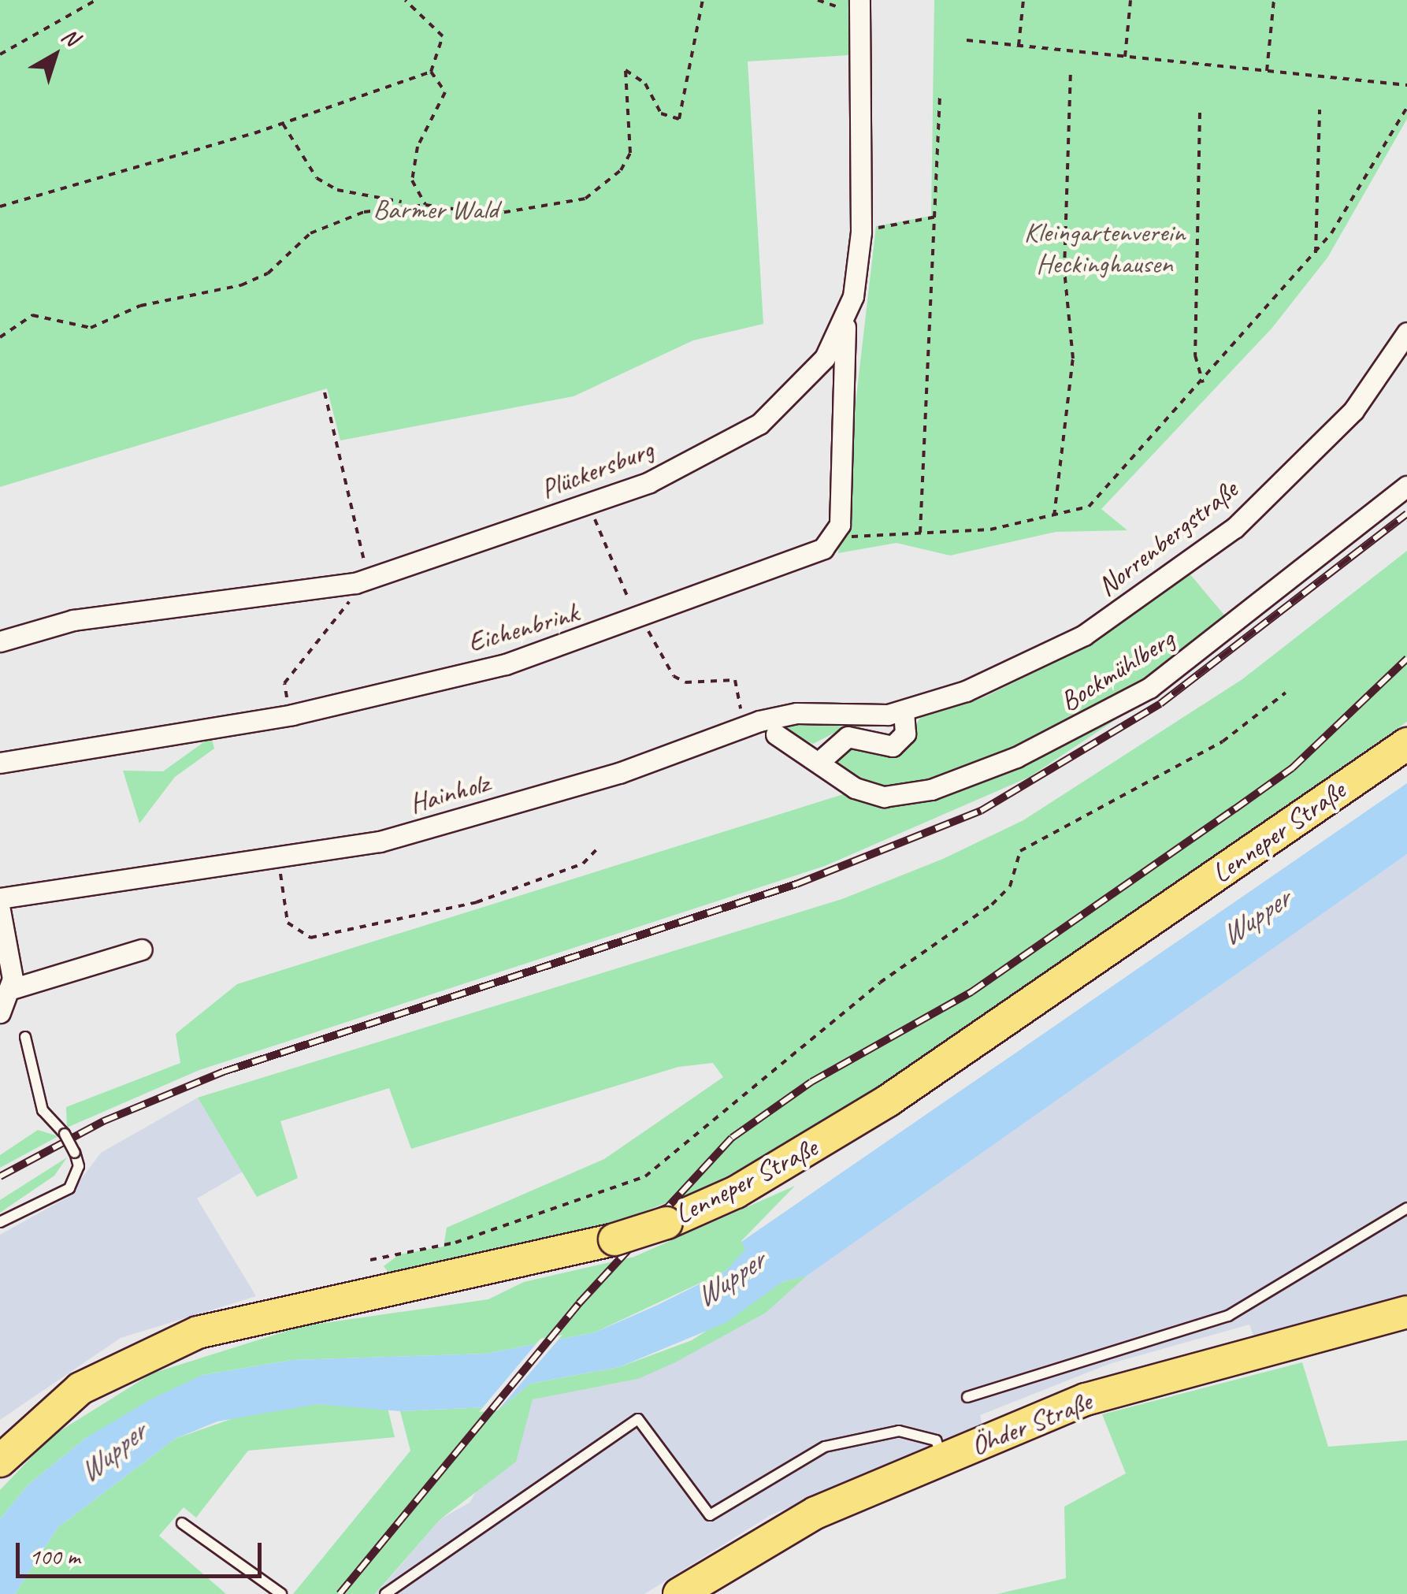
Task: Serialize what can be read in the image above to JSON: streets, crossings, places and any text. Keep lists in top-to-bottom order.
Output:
{
  "streets": {
    "main road": ["Lenneper Straße", "Öhder Straße"],
    "street": [
      "Plückersburg",
      "Norrenbergstraße",
      "Eichenbrink",
      "Bockmühlberg",
      "Hainholz"
    ]
  },
  "crossings": [
    ["Norrenbergstraße", "Hainholz"]
  ],
  "water": ["Wupper"],
  "parks": ["Barmer Wald", "Kleingartenverein Heckinghausen"],
  "scale_bar": "100 m",
  "north": "top right"
}
